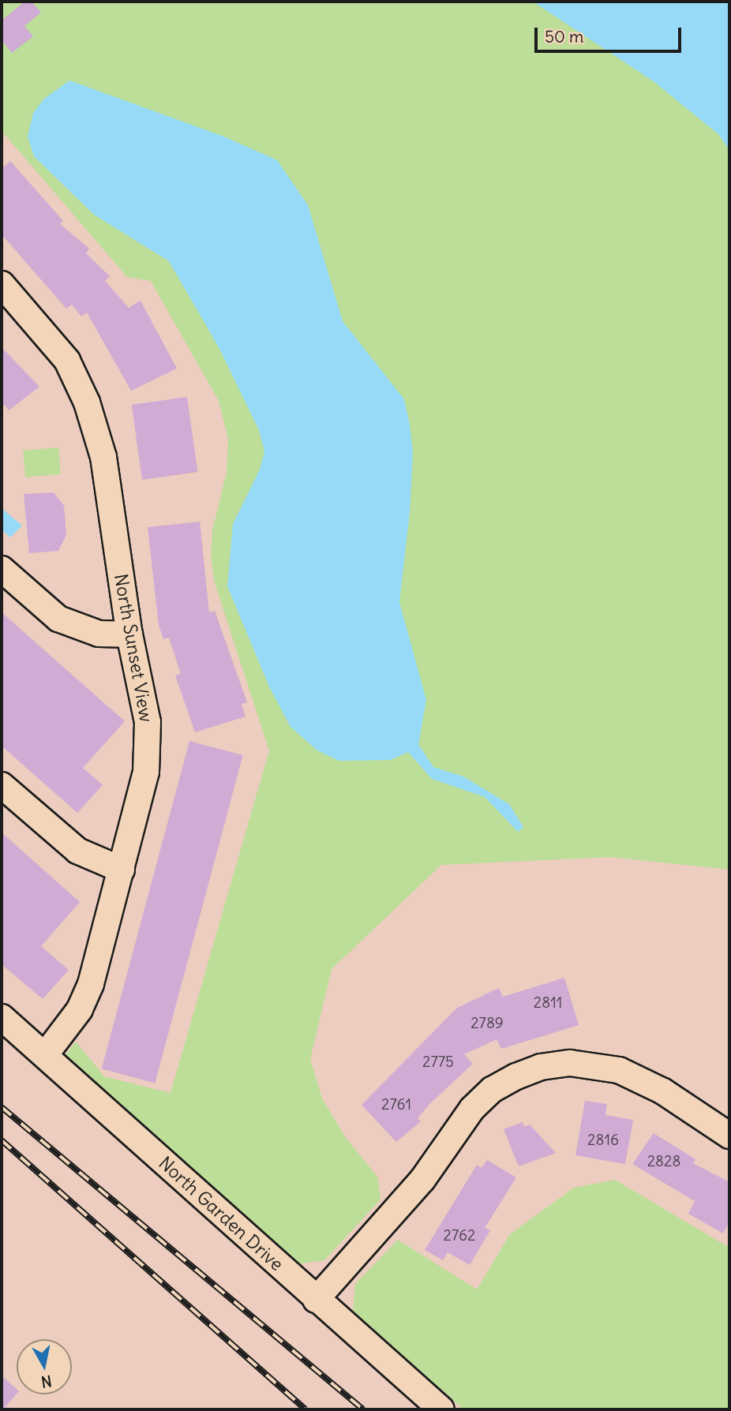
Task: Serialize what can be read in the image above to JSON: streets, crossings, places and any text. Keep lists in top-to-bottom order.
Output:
{
  "streets": {
    "street": ["North Sunset View", "North Garden Drive"]
  },
  "crossings": [
    ["North Sunset View", "North Garden Drive"]
  ],
  "house_numbers": [
    "2811",
    "2789",
    "2775",
    "2761",
    "2816",
    "2828",
    "2762"
  ],
  "scale_bar": "50 m",
  "north": "bottom"
}
